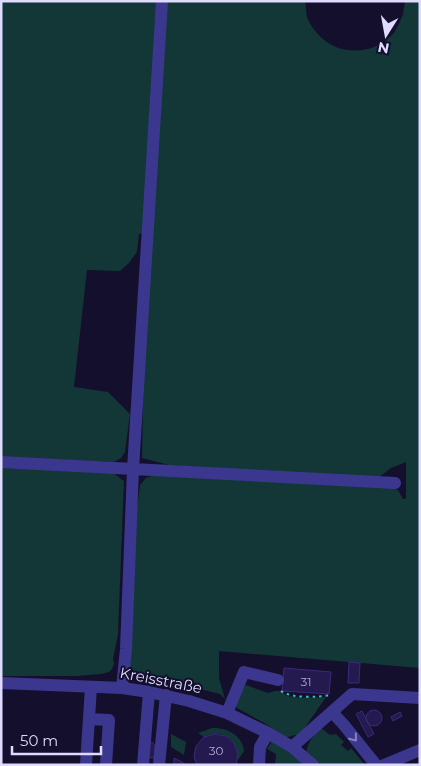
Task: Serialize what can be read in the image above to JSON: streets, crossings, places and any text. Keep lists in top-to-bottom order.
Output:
{
  "streets": {
    "street": ["Kreisstraße"]
  },
  "house_numbers": ["31", "30"],
  "scale_bar": "50 m",
  "north": "bottom"
}
